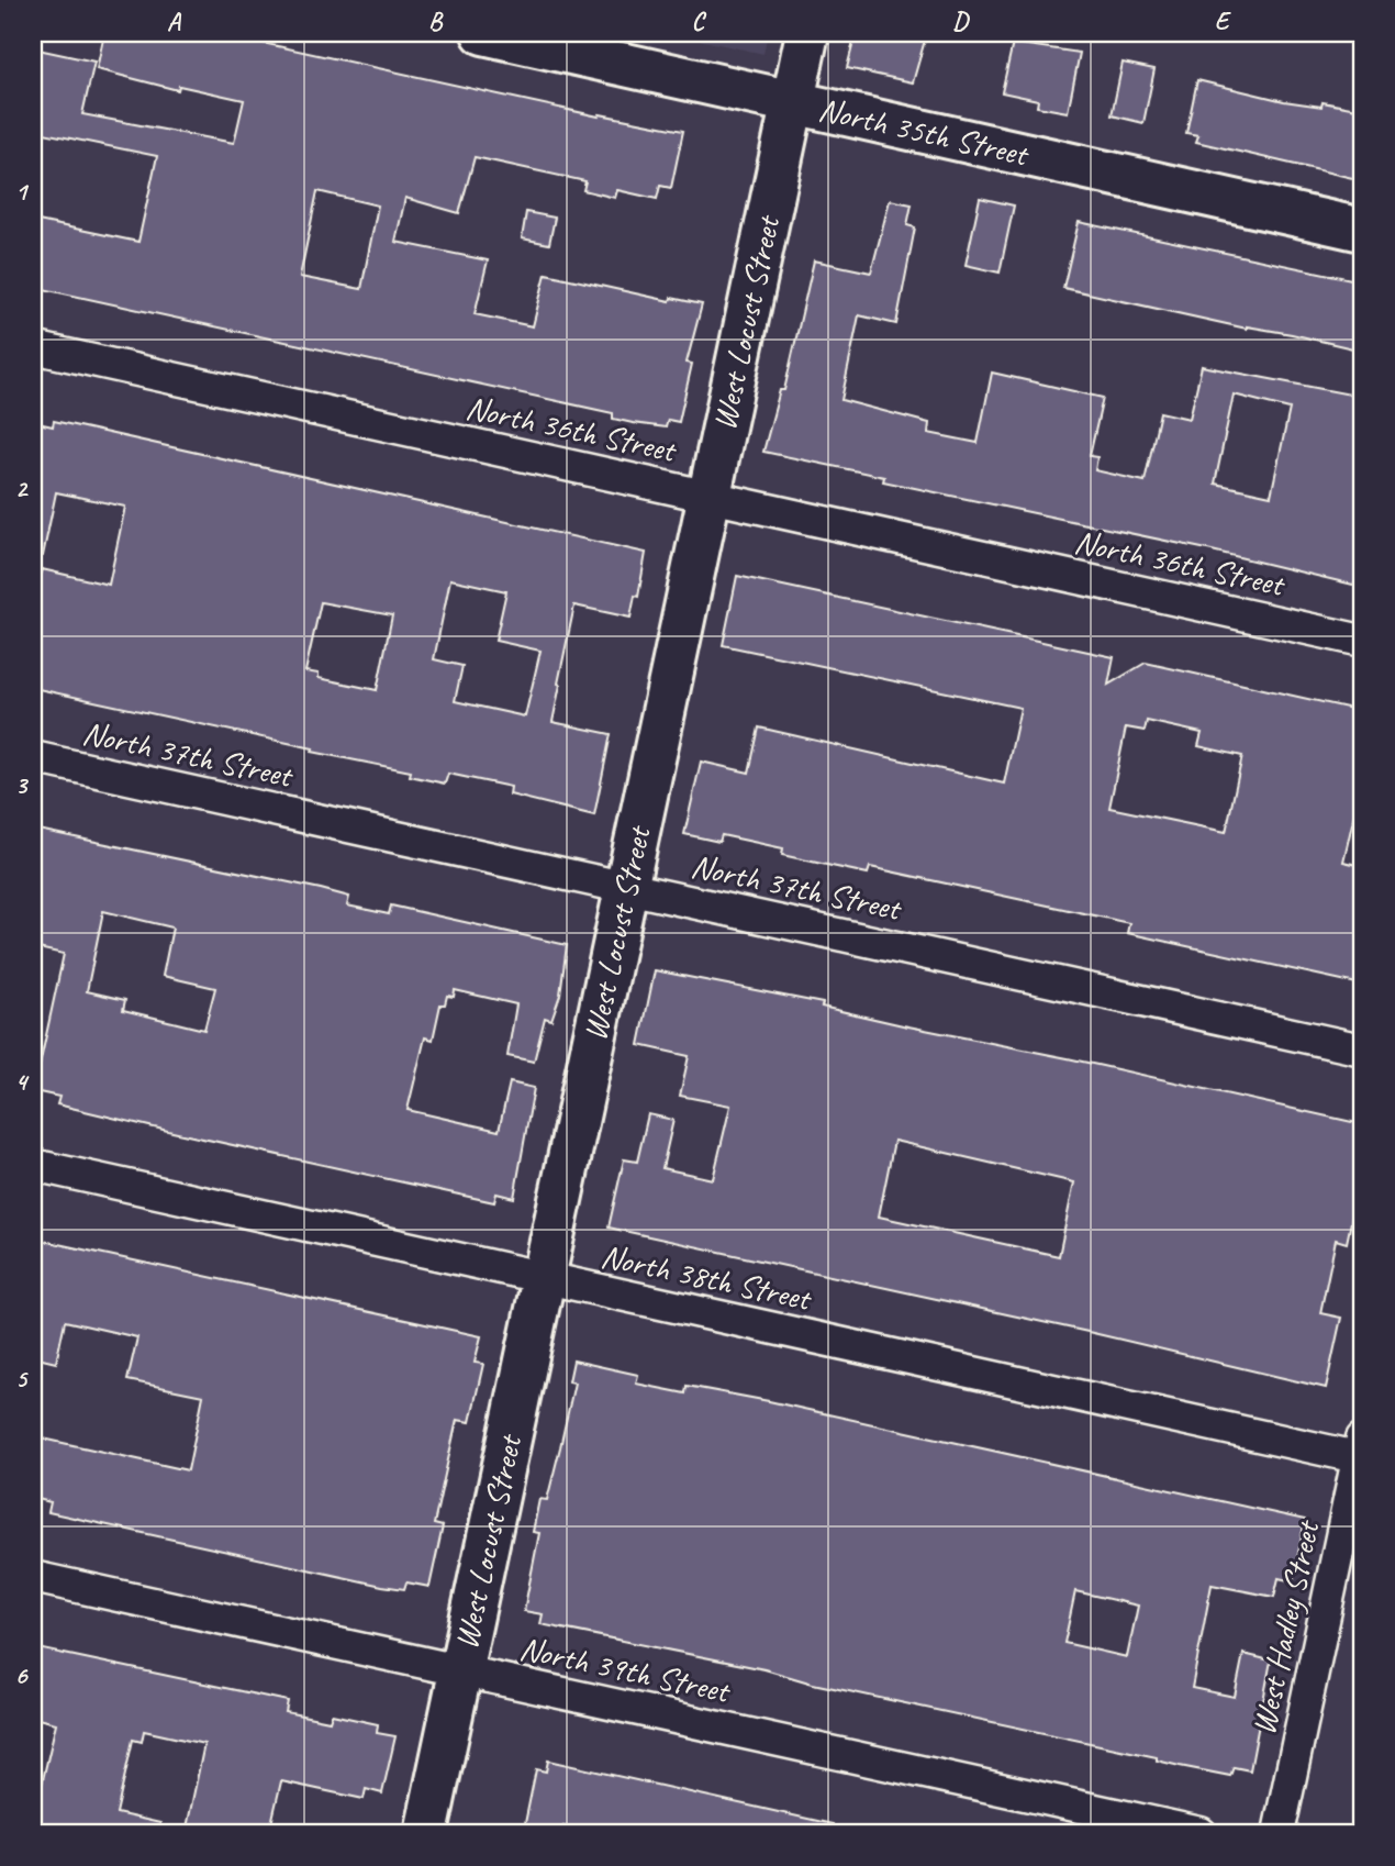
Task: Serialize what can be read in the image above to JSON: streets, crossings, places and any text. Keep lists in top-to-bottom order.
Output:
{
  "streets": {
    "street": [
      "North 35th Street",
      "West Locust Street",
      "North 36th Street",
      "North 37th Street",
      "North 38th Street",
      "West Hadley Street",
      "North 39th Street"
    ]
  },
  "crossings": [
    ["North 35th Street", "West Locust Street"],
    ["West Locust Street", "North 36th Street"],
    ["West Locust Street", "North 37th Street"],
    ["West Locust Street", "North 38th Street"],
    ["West Locust Street", "North 39th Street"],
    ["North 38th Street", "West Hadley Street"]
  ],
  "grid": {
    "columns": [
      "A",
      "B",
      "C",
      "D",
      "E"
    ],
    "rows": [
      "1",
      "2",
      "3",
      "4",
      "5",
      "6"
    ]
  }
}
